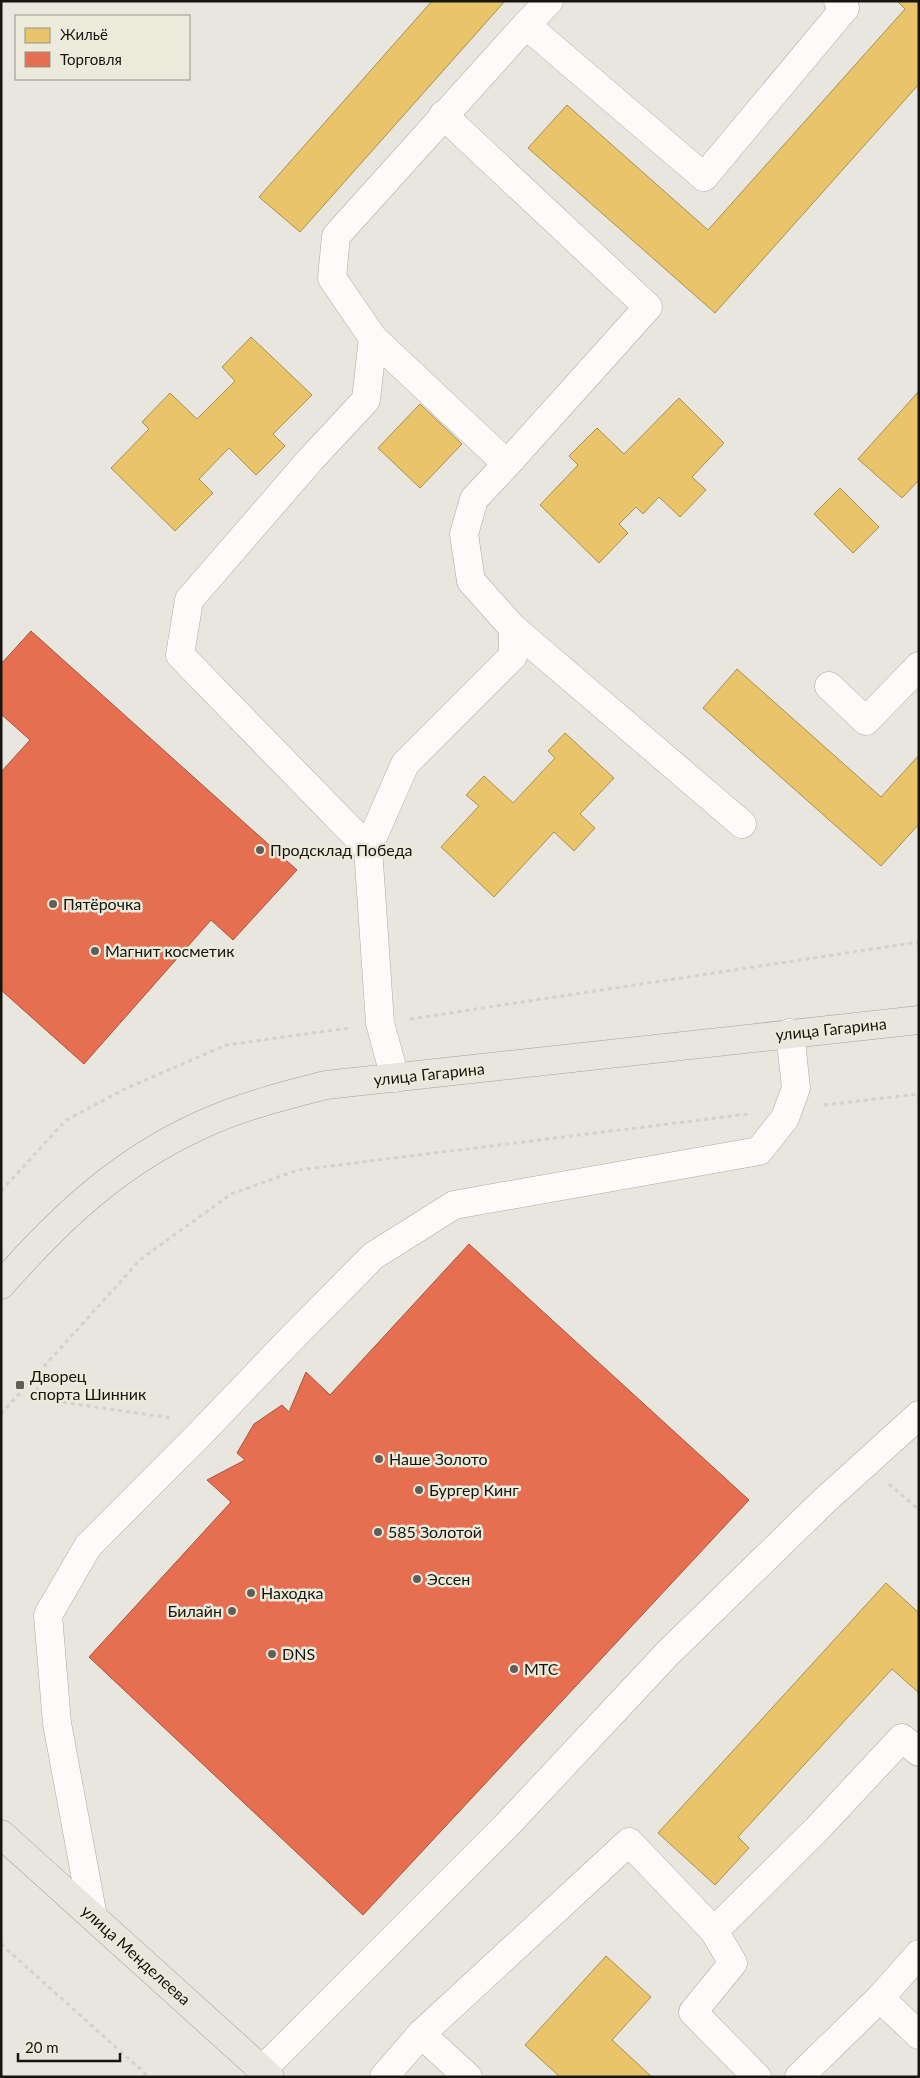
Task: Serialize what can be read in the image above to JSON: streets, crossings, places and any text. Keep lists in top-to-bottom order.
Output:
{
  "streets": {
    "main road": ["улица Гагарина", "улица Менделеева"]
  },
  "places": {
    "other": [
      "Продсклад Победа",
      "Пятёрочка",
      "Магнит косметик",
      "Наше Золото",
      "Бургер Кинг",
      "585 Золотой",
      "Эссен",
      "Находка",
      "Билайн",
      "DNS",
      "МТС"
    ],
    "transit": ["Дворец спорта Шинник"]
  },
  "legend": ["Жильё", "Торговля"],
  "scale_bar": "20 m"
}
